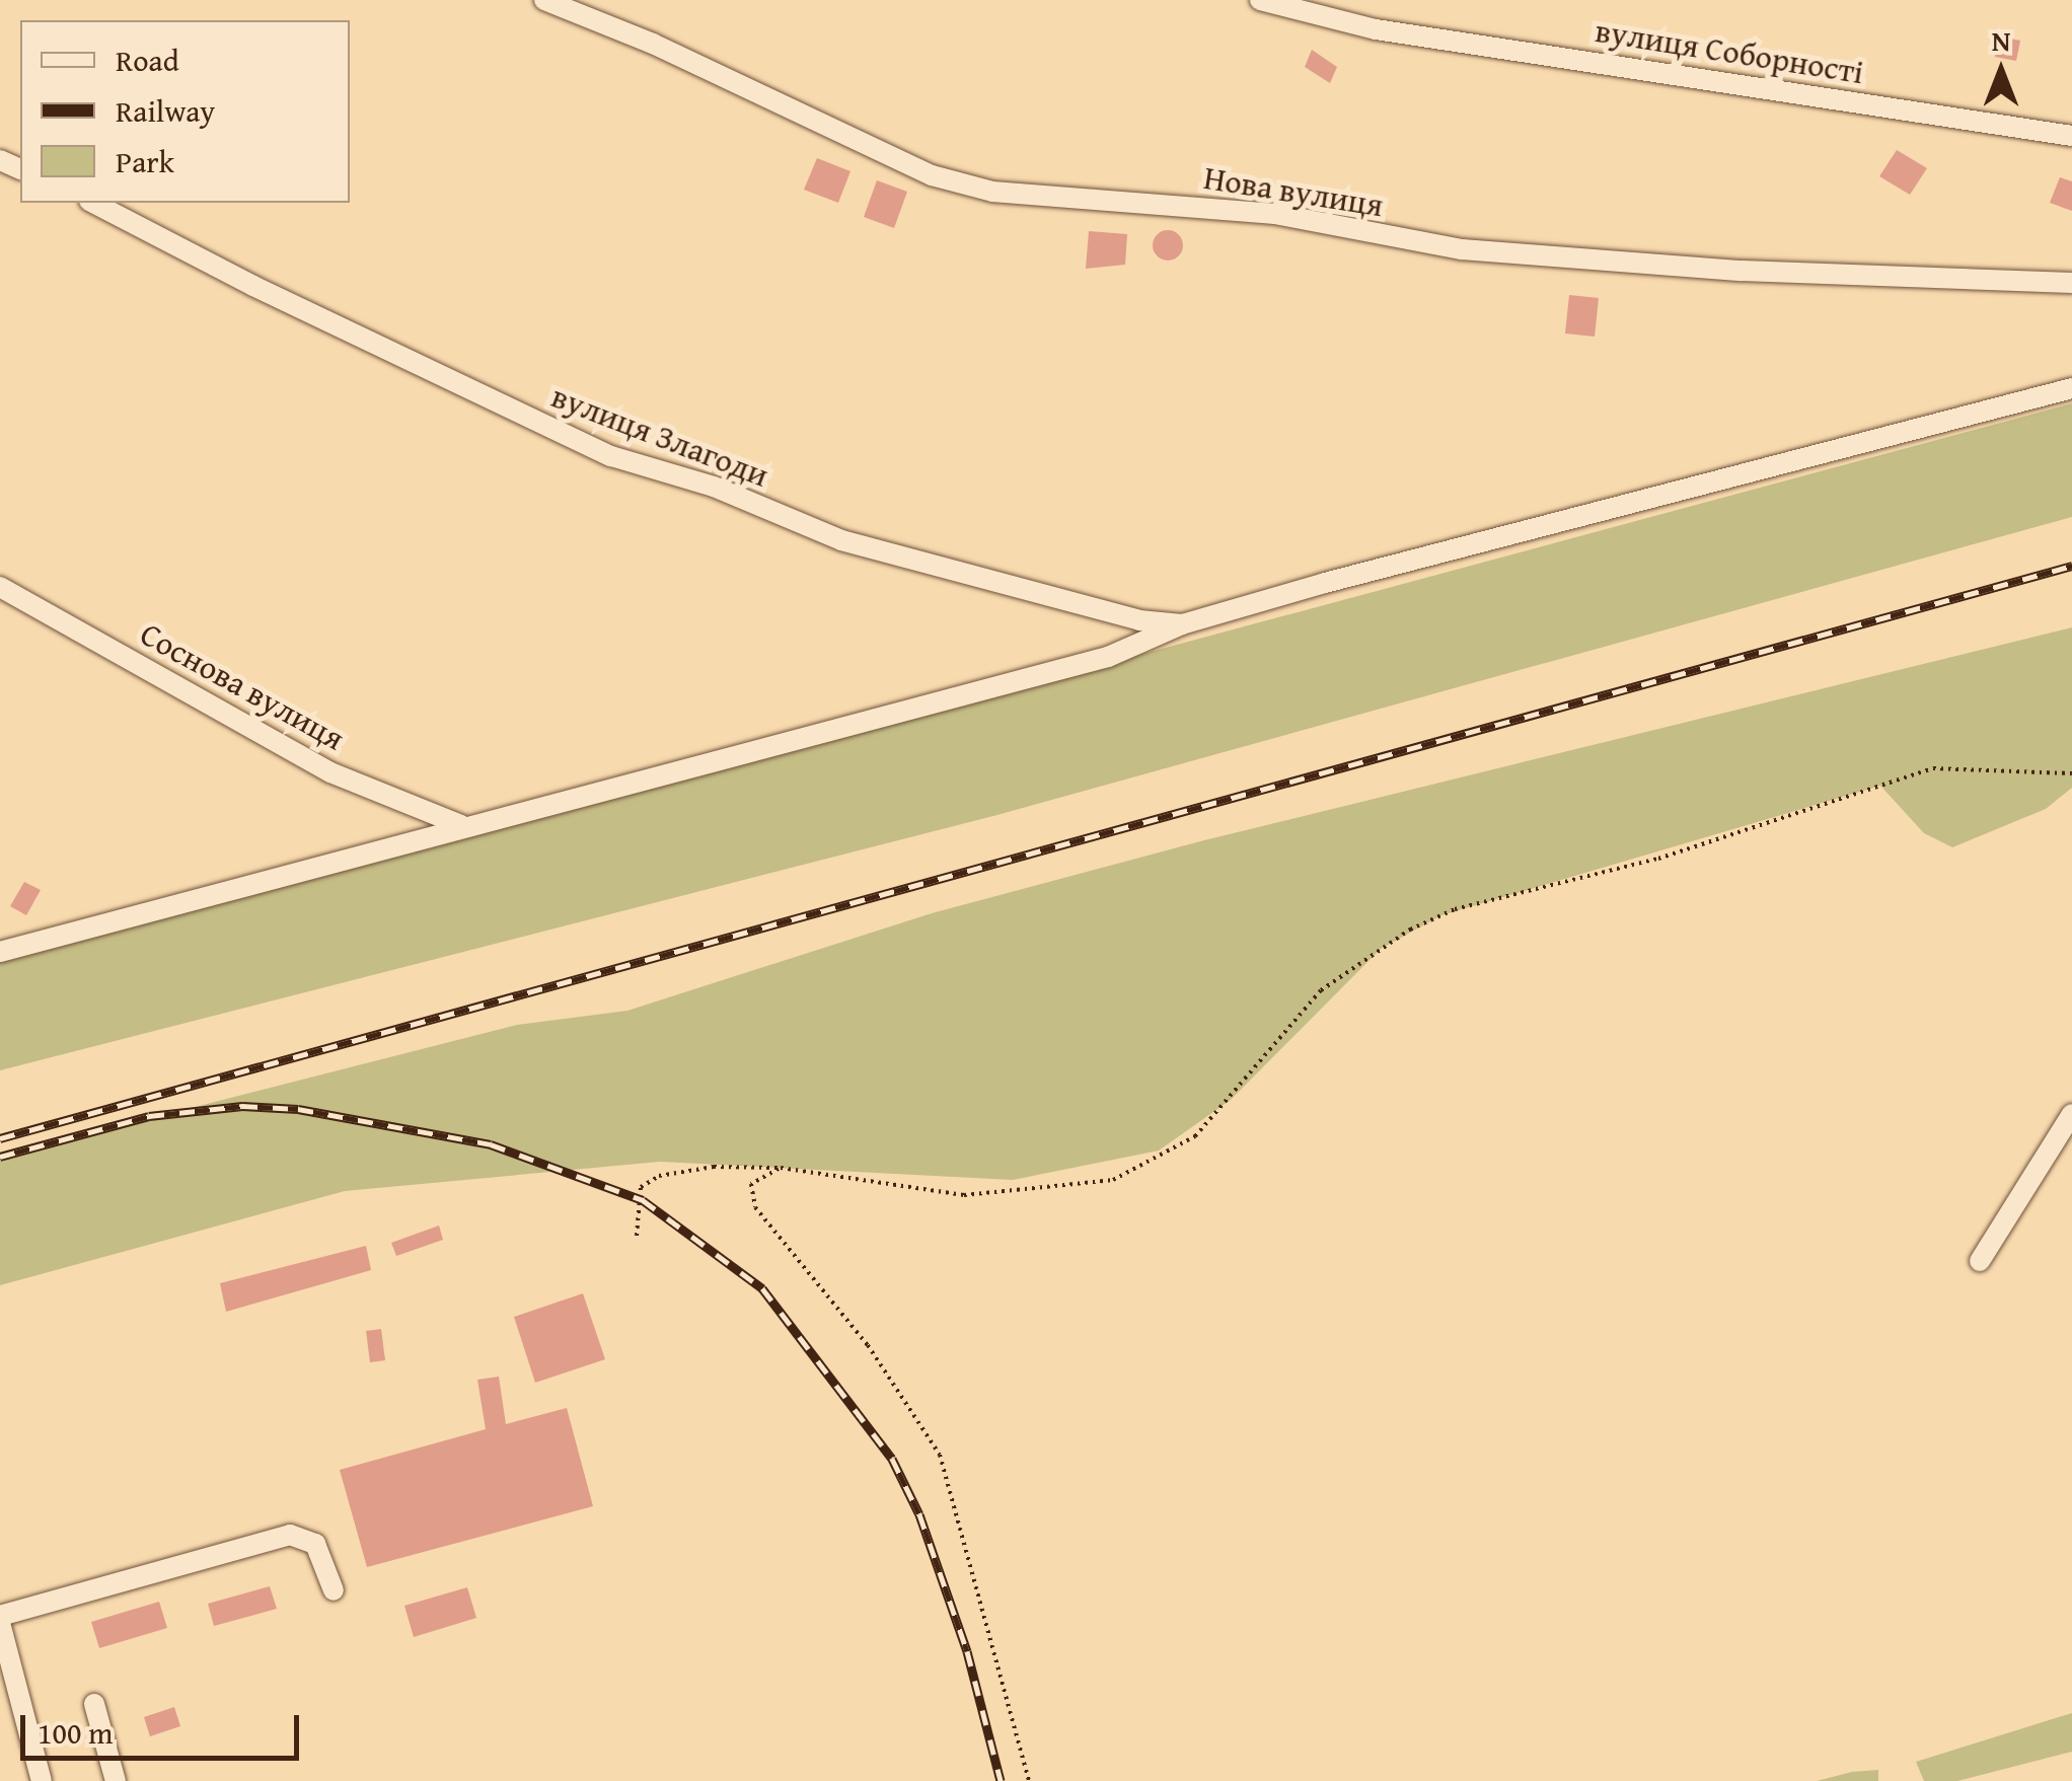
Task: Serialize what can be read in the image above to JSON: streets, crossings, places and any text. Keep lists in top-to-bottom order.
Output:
{
  "streets": {
    "street": [
      "вулиця Соборності",
      "Нова вулиця",
      "вулиця Злагоди",
      "Соснова вулиця"
    ]
  },
  "legend": ["Road", "Railway", "Park"],
  "scale_bar": "100 m",
  "north": "top"
}
